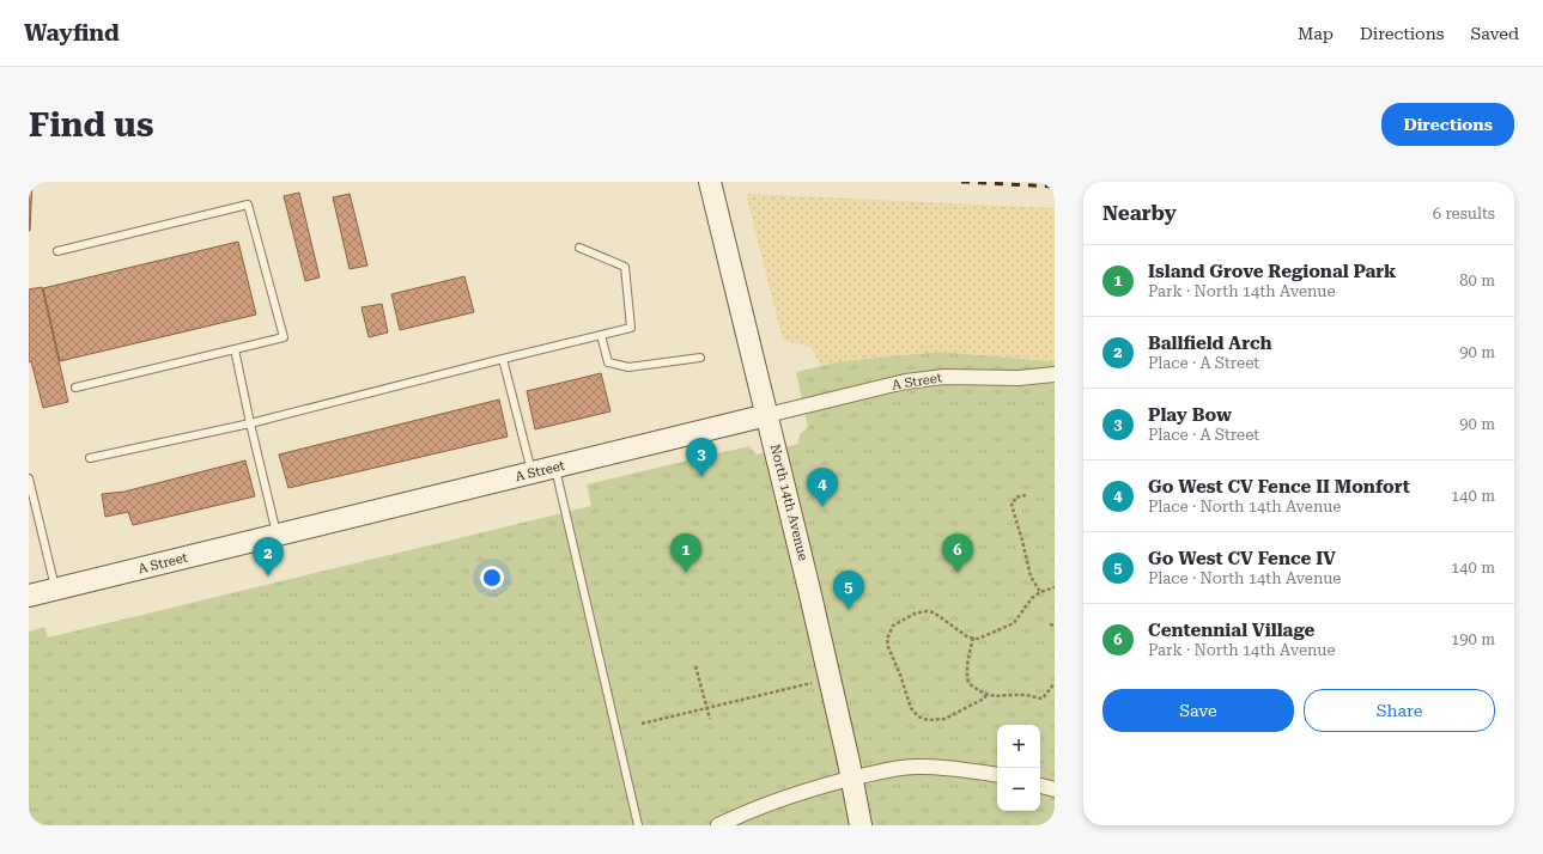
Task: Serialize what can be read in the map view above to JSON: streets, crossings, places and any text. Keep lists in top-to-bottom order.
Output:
{
  "streets": {
    "street": ["A Street", "North 14th Avenue"]
  },
  "crossings": [
    ["A Street", "North 14th Avenue"]
  ],
  "page": {
    "header": "Wayfind",
    "nav": ["Map", "Directions", "Saved"],
    "buttons": [
      "Directions",
      ["Save", "Share"]
    ],
    "title": "Find us",
    "heading": ["Nearby", "6 results"],
    "list": [
      {
        "mark": "1",
        "name": "Island Grove Regional Park",
        "note": "Park · North 14th Avenue",
        "value": "80 m"
      },
      {
        "mark": "2",
        "name": "Ballfield Arch",
        "note": "Place · A Street",
        "value": "90 m"
      },
      {
        "mark": "3",
        "name": "Play Bow",
        "note": "Place · A Street",
        "value": "90 m"
      },
      {
        "mark": "4",
        "name": "Go West CV Fence II Monfort",
        "note": "Place · North 14th Avenue",
        "value": "140 m"
      },
      {
        "mark": "5",
        "name": "Go West CV Fence IV",
        "note": "Place · North 14th Avenue",
        "value": "140 m"
      },
      {
        "mark": "6",
        "name": "Centennial Village",
        "note": "Park · North 14th Avenue",
        "value": "190 m"
      }
    ],
    "pins": [
      "3",
      "4",
      "1",
      "6",
      "2",
      "5"
    ],
    "map_buttons": ["+", "−"]
  }
}
